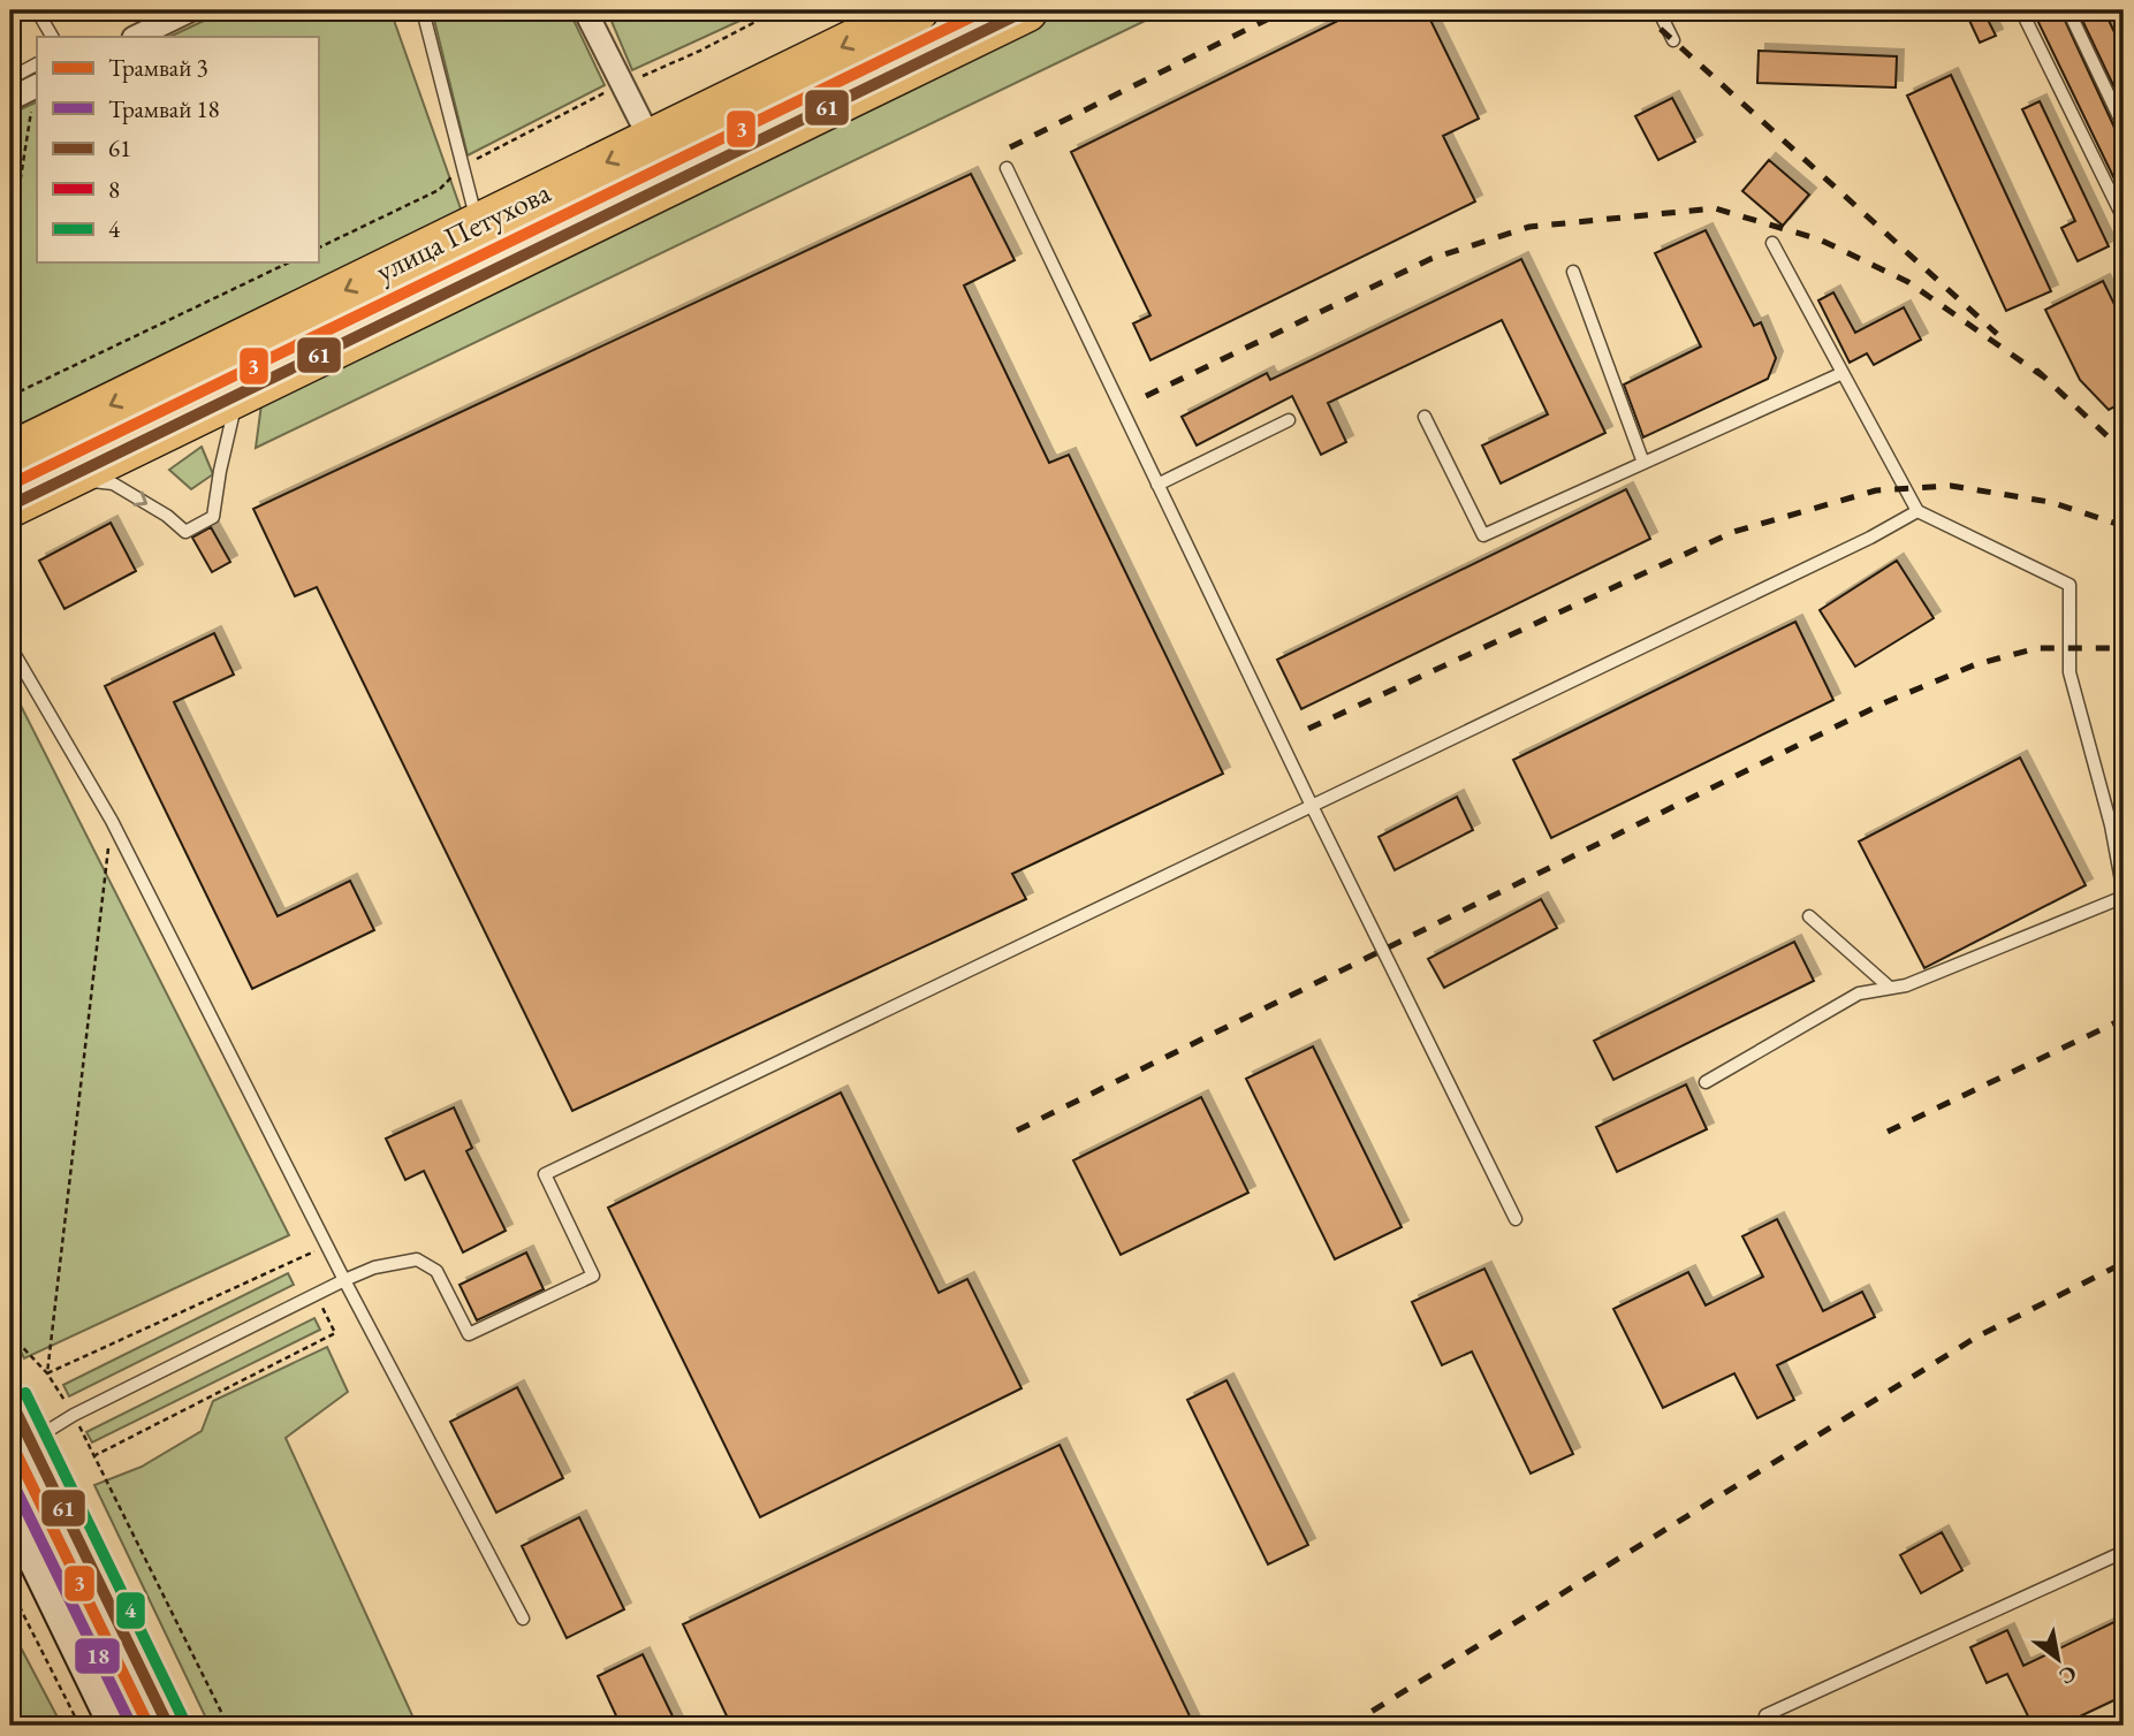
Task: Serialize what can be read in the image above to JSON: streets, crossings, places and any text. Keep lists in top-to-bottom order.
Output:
{
  "streets": {
    "highway": ["улица Петухова"]
  },
  "lines": [
    "tram line 3",
    "transit line 61",
    "transit line 4",
    "transit line 8",
    "tram line 18"
  ],
  "legend": [
    "Трамвай 3",
    "Трамвай 18",
    "61",
    "8",
    "4"
  ],
  "north": "bottom right"
}
